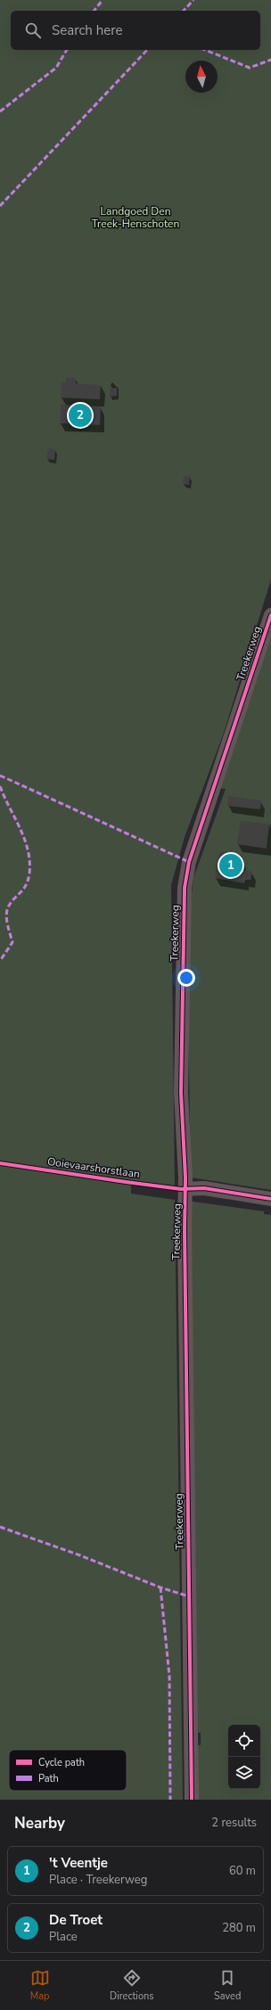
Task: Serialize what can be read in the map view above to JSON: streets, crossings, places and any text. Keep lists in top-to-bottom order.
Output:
{
  "streets": {
    "street": ["Treekerweg"],
    "cycle path": ["Ooievaarshorstlaan"]
  },
  "parks": ["Landgoed Den Treek-Henschoten"],
  "legend": ["Cycle path", "Path"],
  "north": "top",
  "page": {
    "search": "Search here",
    "pins": ["2", "1"],
    "heading": ["Nearby", "2 results"],
    "list": [
      {
        "mark": "1",
        "name": "'t Veentje",
        "note": "Place · Treekerweg",
        "value": "60 m"
      },
      {
        "mark": "2",
        "name": "De Troet",
        "note": "Place",
        "value": "280 m"
      }
    ],
    "nav": ["Map", "Directions", "Saved"]
  }
}
